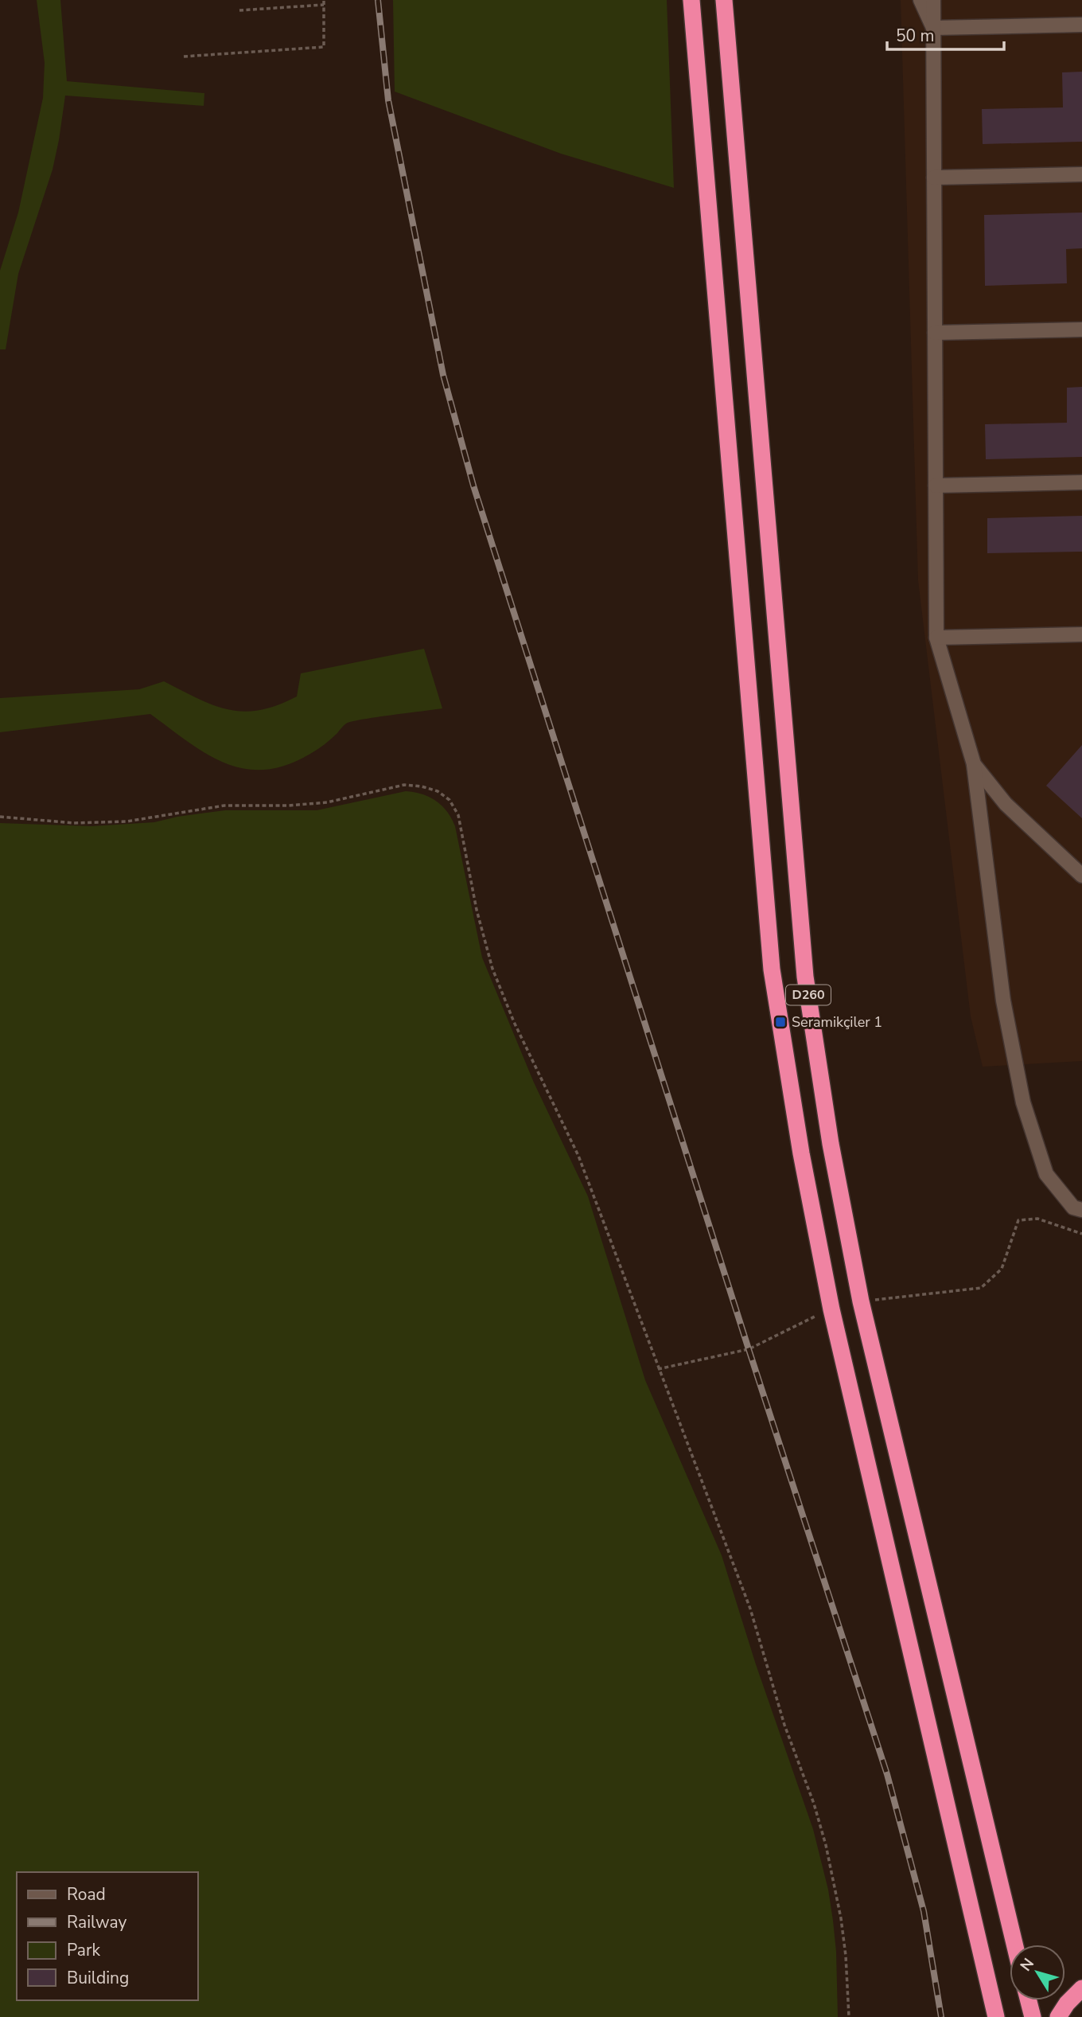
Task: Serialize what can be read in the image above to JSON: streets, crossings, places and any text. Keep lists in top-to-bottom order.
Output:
{
  "streets": {
    "highway": ["D260"]
  },
  "places": {
    "transit": ["Seramikçiler 1"]
  },
  "legend": [
    "Road",
    "Railway",
    "Park",
    "Building"
  ],
  "scale_bar": "50 m",
  "north": "top left"
}
